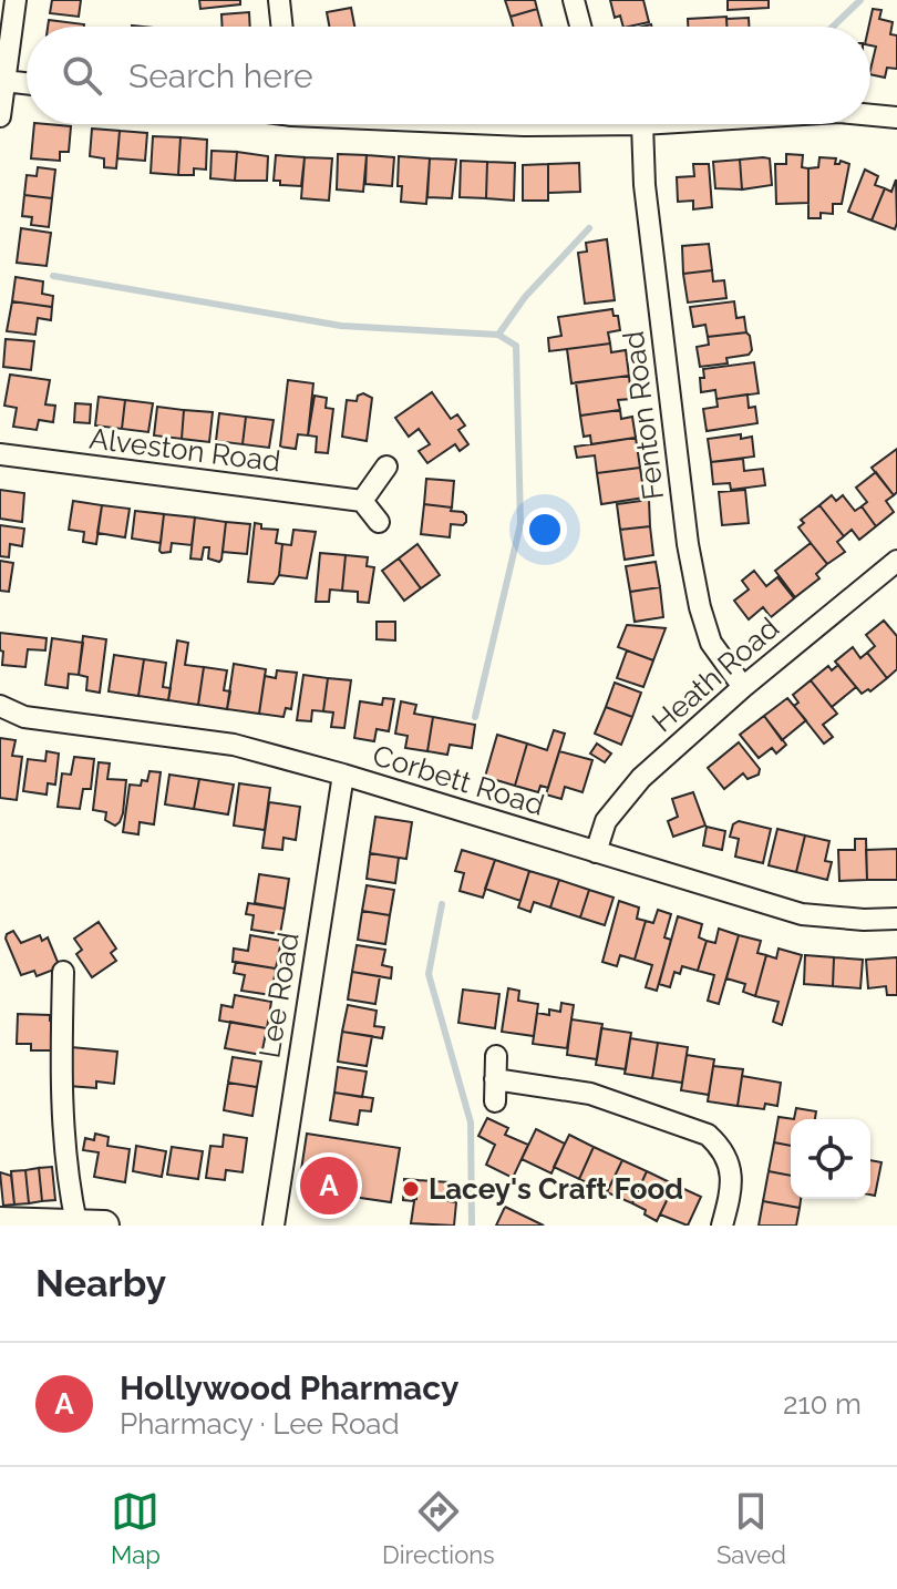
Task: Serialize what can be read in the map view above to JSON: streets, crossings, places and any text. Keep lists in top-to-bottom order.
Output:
{
  "streets": {
    "street": [
      "Fenton Road",
      "Alveston Road",
      "Heath Road",
      "Corbett Road",
      "Lee Road"
    ]
  },
  "crossings": [
    ["Fenton Road", "Heath Road"],
    ["Heath Road", "Corbett Road"],
    ["Corbett Road", "Lee Road"]
  ],
  "places": ["Lacey's Craft Food"],
  "page": {
    "search": "Search here",
    "pins": "A",
    "heading": "Nearby",
    "list": [
      {
        "mark": "A",
        "name": "Hollywood Pharmacy",
        "note": "Pharmacy · Lee Road",
        "value": "210 m"
      }
    ],
    "nav": ["Map", "Directions", "Saved"]
  }
}
